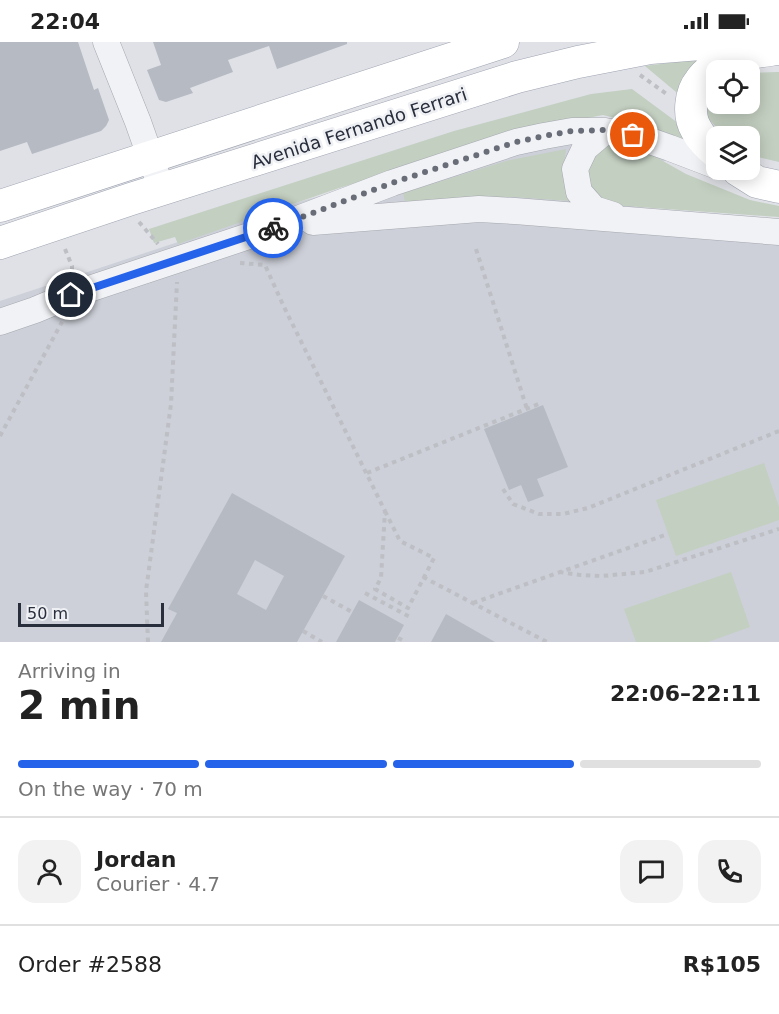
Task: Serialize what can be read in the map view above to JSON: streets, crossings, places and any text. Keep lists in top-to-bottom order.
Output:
{
  "streets": {
    "main road": ["Avenida Fernando Ferrari"]
  },
  "scale_bar": "50 m",
  "page": {
    "status": "22:04",
    "scale": "50 m",
    "heading": ["2 min", "Arriving in", "22:06–22:11"],
    "panel": [
      "Jordan",
      "Courier · 4.7",
      "Order #2588",
      "R$105"
    ],
    "bar": "On the way · 70 m"
  }
}
